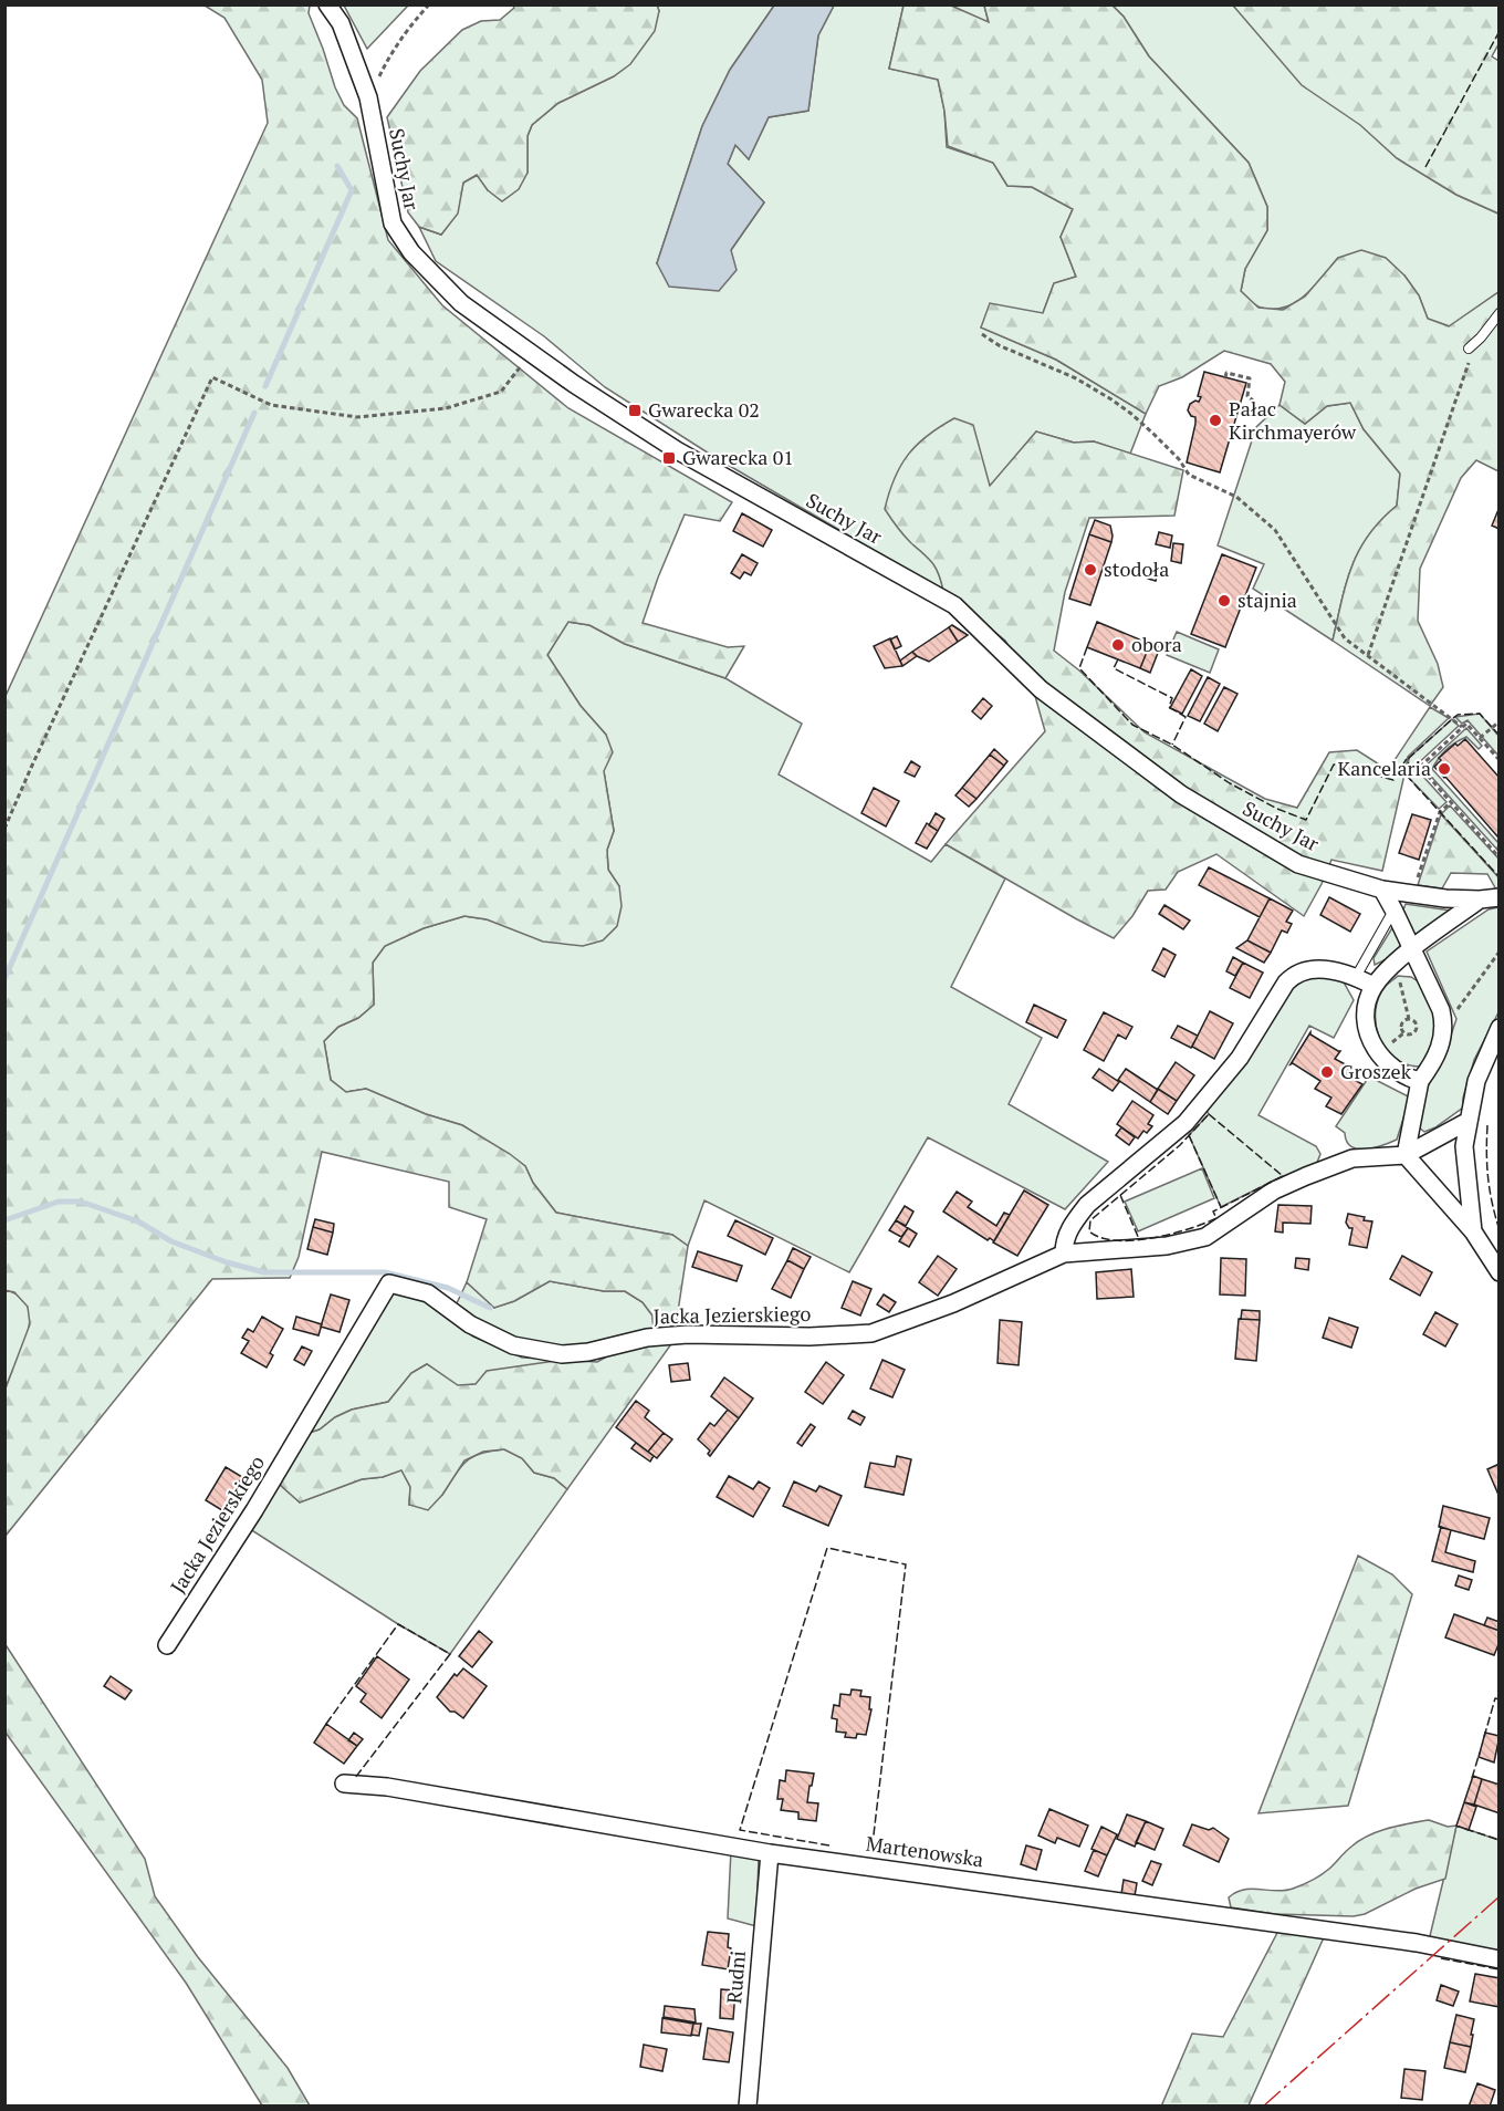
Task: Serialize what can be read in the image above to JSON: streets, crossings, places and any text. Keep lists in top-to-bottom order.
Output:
{
  "streets": {
    "street": [
      "Suchy Jar",
      "Jacka Jezierskiego",
      "Martenowska",
      "Rudni"
    ]
  },
  "crossings": [
    ["Martenowska", "Rudni"]
  ],
  "places": {
    "transit": ["Gwarecka 02", "Gwarecka 01"],
    "other": [
      "Pałac Kirchmayerów",
      "stodoła",
      "stajnia",
      "obora",
      "Kancelaria",
      "Groszek"
    ]
  }
}
